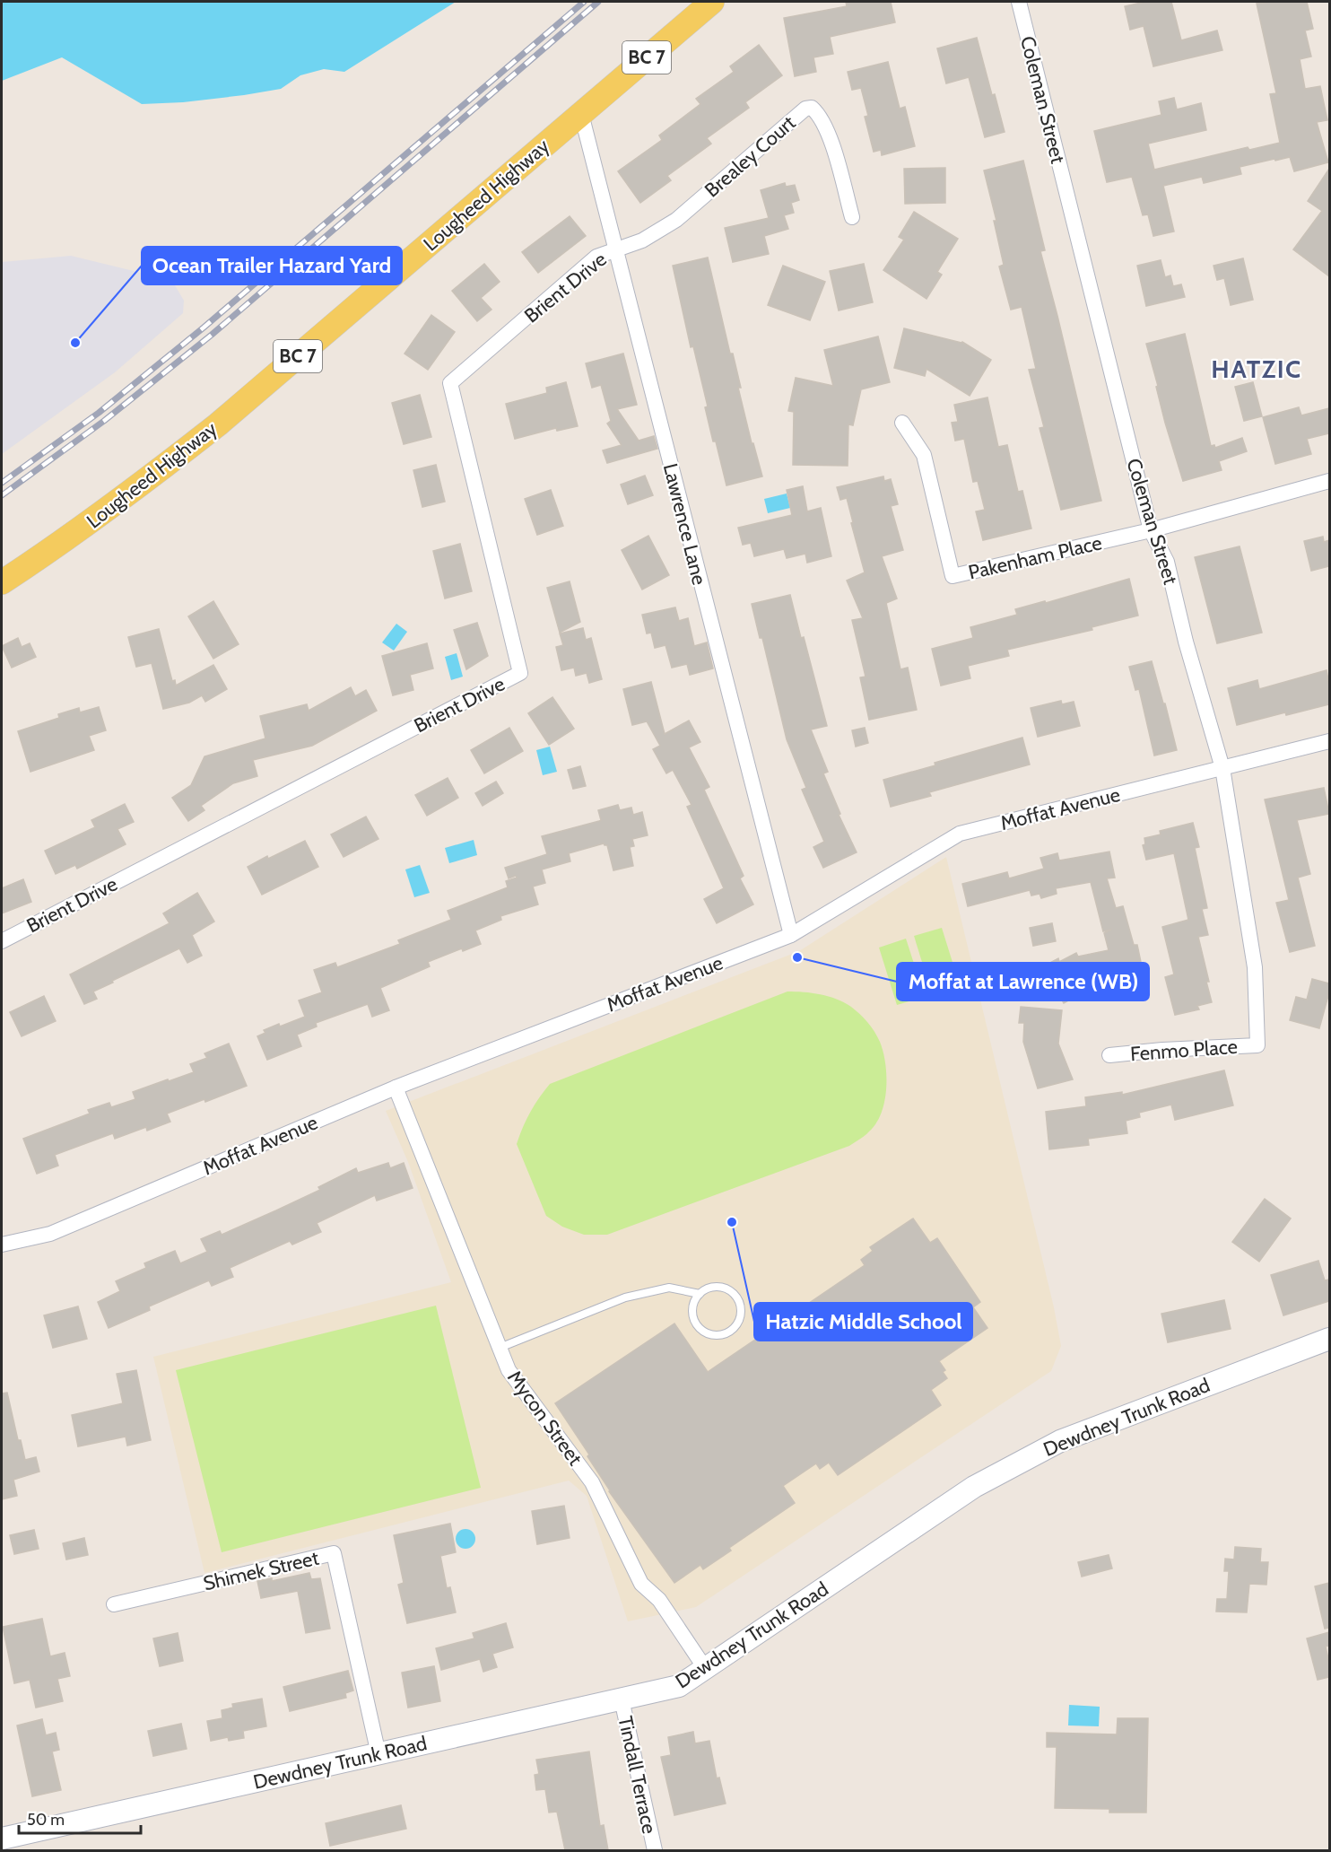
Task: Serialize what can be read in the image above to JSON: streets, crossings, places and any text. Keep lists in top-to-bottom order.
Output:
{
  "streets": {
    "main road": ["BC 7", "Lougheed Highway", "Dewdney Trunk Road"],
    "street": [
      "Coleman Street",
      "Brealey Court",
      "Brient Drive",
      "Lawrence Lane",
      "Pakenham Place",
      "Moffat Avenue",
      "Fenmo Place",
      "Mycon Street",
      "Shimek Street",
      "Tindall Terrace"
    ]
  },
  "crossings": [
    ["Coleman Street", "Pakenham Place"],
    ["Coleman Street", "Moffat Avenue"],
    ["Coleman Street", "Fenmo Place"],
    ["Brealey Court", "Brient Drive"],
    ["Brealey Court", "Lawrence Lane"],
    ["Lougheed Highway", "Lawrence Lane"],
    ["Brient Drive", "Lawrence Lane"],
    ["Lawrence Lane", "Moffat Avenue"],
    ["Moffat Avenue", "Mycon Street"],
    ["Dewdney Trunk Road", "Mycon Street"],
    ["Dewdney Trunk Road", "Shimek Street"],
    ["Dewdney Trunk Road", "Tindall Terrace"]
  ],
  "districts": ["HATZIC"],
  "places": ["Ocean Trailer Hazard Yard", "Moffat at Lawrence (WB)", "Hatzic Middle School"],
  "scale_bar": "50 m"
}
